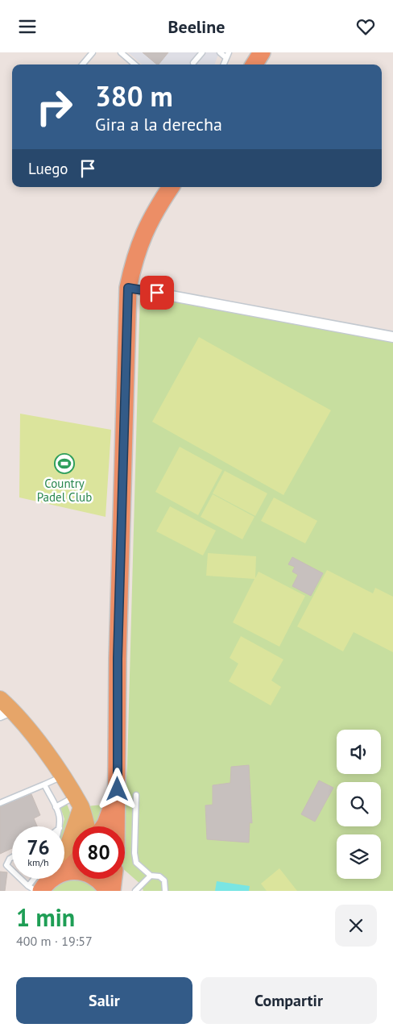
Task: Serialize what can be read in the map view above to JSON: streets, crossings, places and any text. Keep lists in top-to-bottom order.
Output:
{
  "places": {
    "sports": ["Country Padel Club"]
  },
  "page": {
    "header": "Beeline",
    "turn": ["380 m", "Gira a la derecha"],
    "then": "Luego",
    "speed": "76 km/h",
    "limit": "80",
    "heading": ["1 min", "400 m · 19:57"],
    "buttons": ["Salir", "Compartir"]
  }
}
